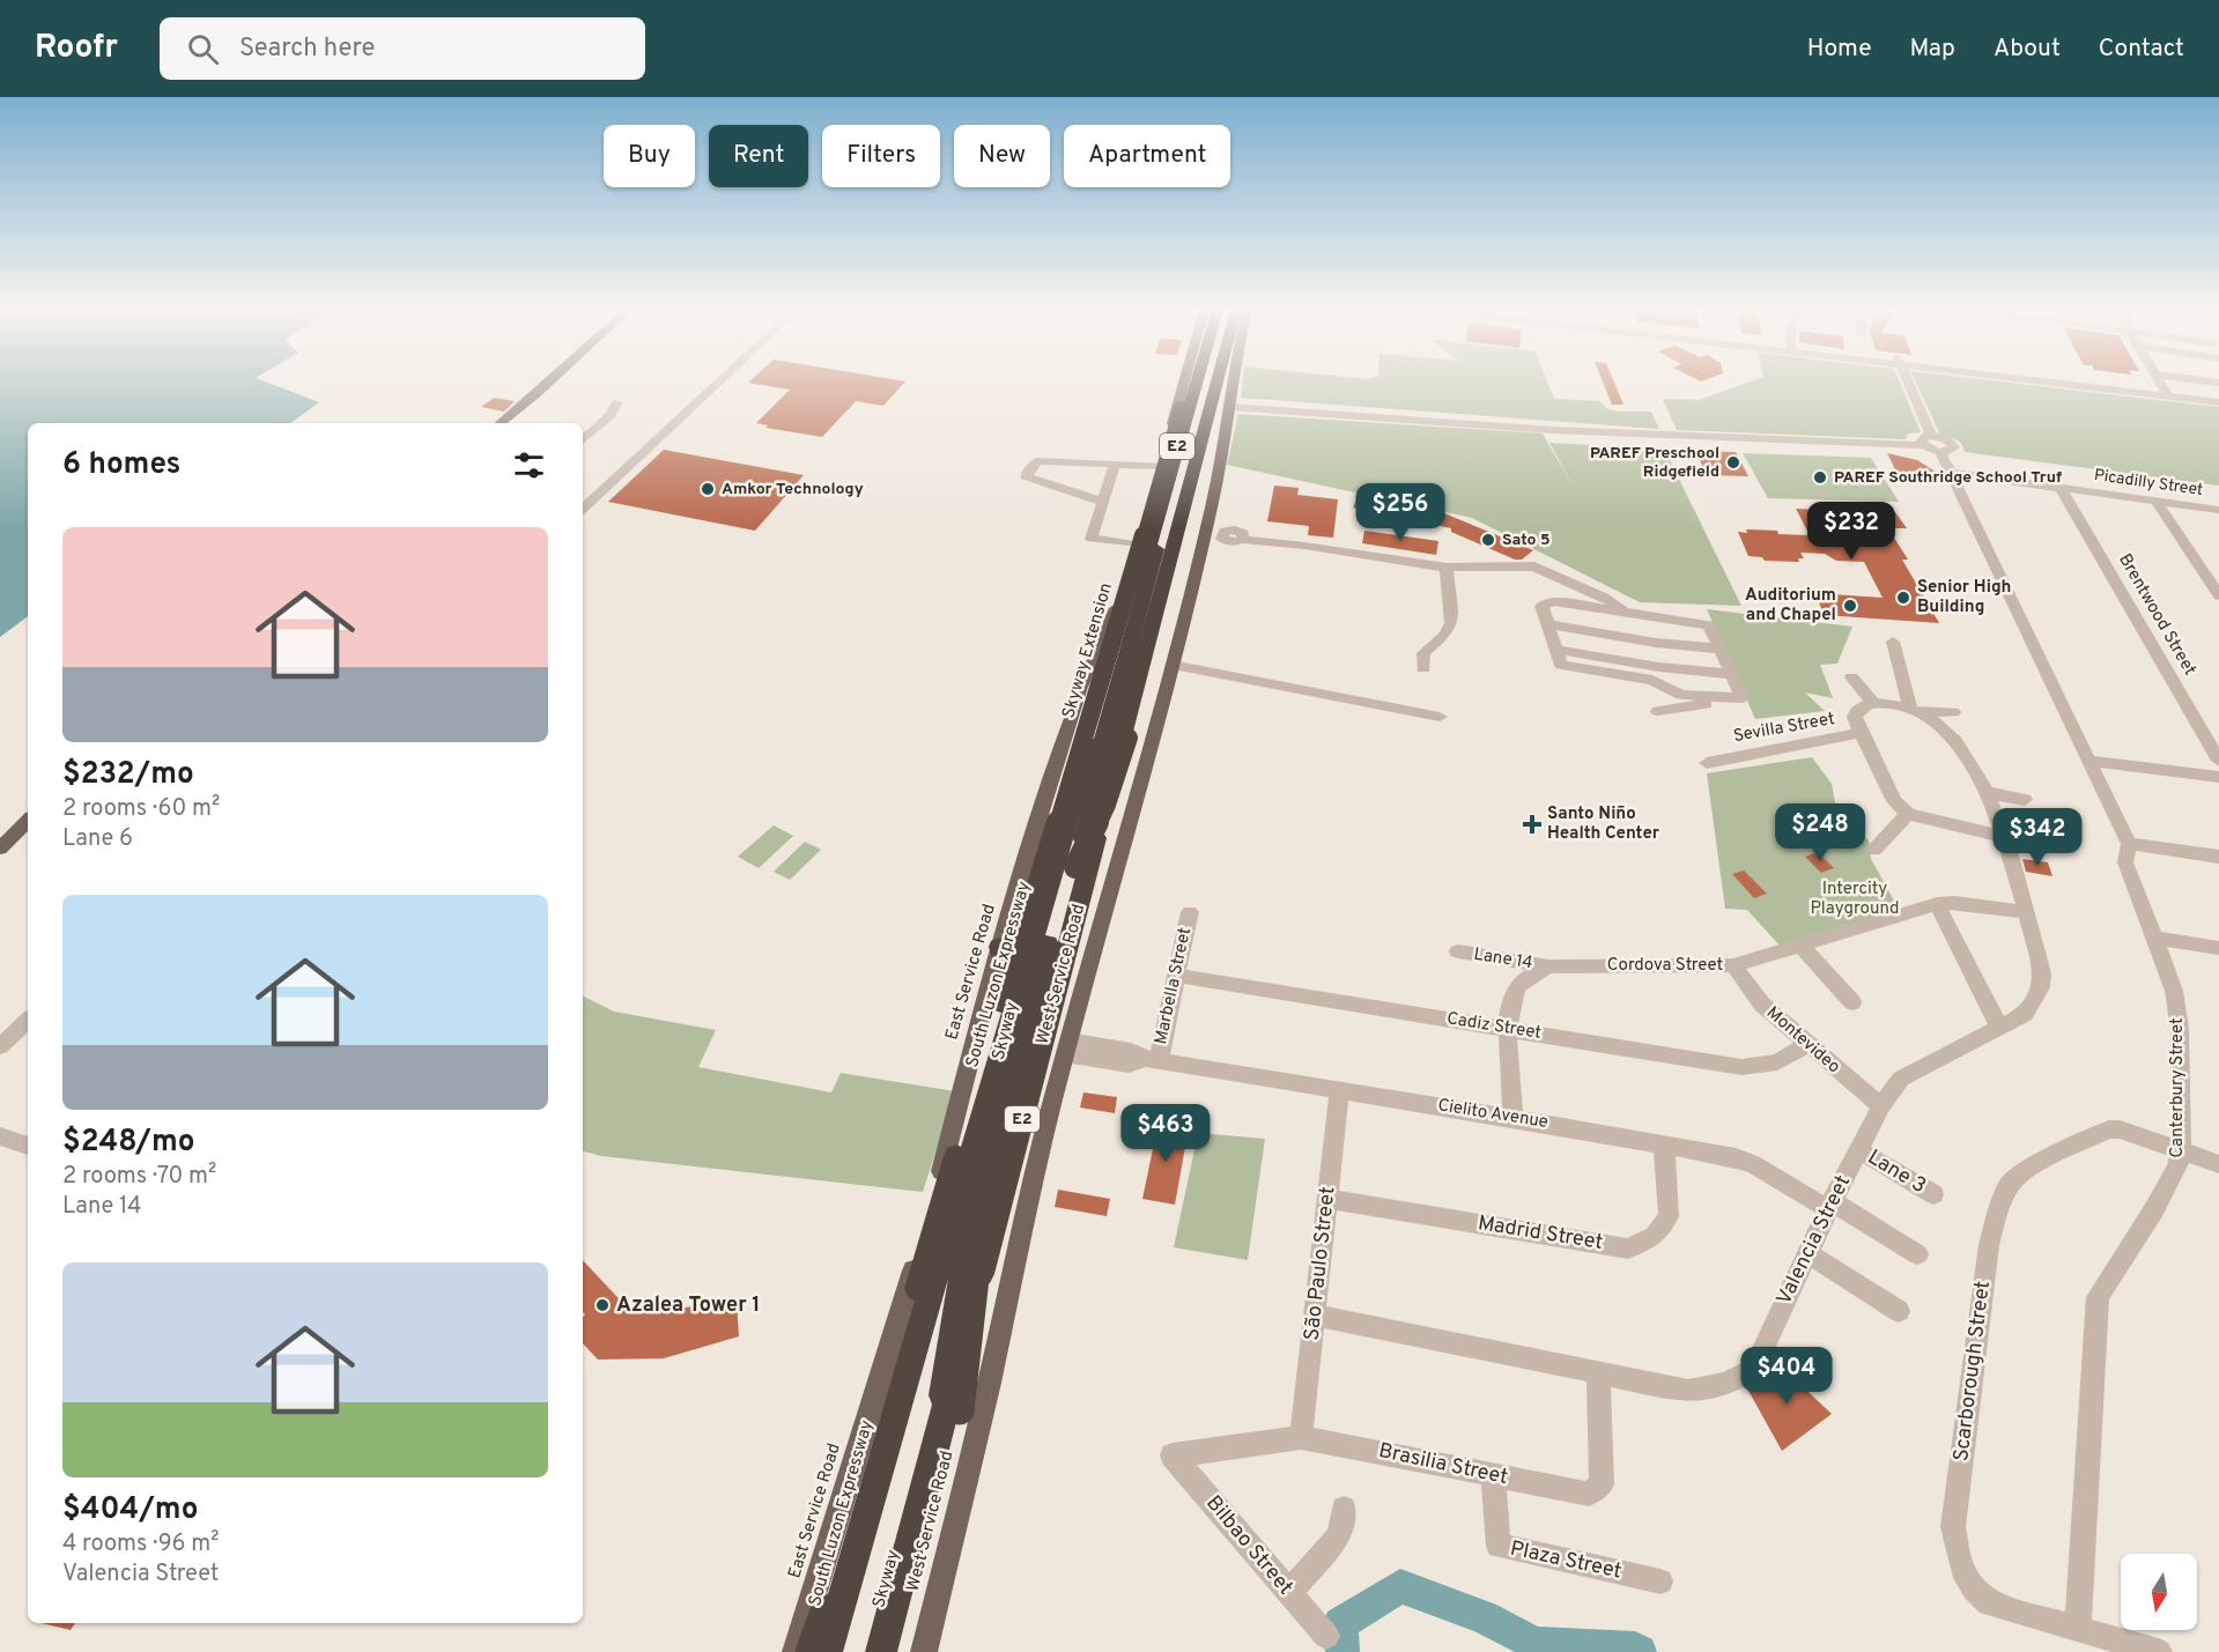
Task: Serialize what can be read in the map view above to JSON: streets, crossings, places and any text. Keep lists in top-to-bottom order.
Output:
{
  "streets": {
    "highway": [
      "E2",
      "Skyway Extension",
      "South Luzon Expressway",
      "Skyway"
    ],
    "main road": ["East Service Road", "West Service Road"],
    "street": [
      "Picadilly Street",
      "Brentwood Street",
      "Sevilla Street",
      "Lane 14",
      "Cordova Street",
      "Marbella Street",
      "Cadiz Street",
      "Montevideo",
      "Canterbury Street",
      "Cielito Avenue",
      "Lane 3",
      "Madrid Street",
      "Valencia Street",
      "São Paulo Street",
      "Scarborough Street",
      "Brasilia Street",
      "Bilbao Street",
      "Plaza Street"
    ]
  },
  "crossings": [
    ["E2", "Skyway"],
    ["Picadilly Street", "Brentwood Street"],
    ["Picadilly Street", "Canterbury Street"],
    ["Skyway Extension", "South Luzon Expressway"],
    ["Skyway Extension", "Skyway"],
    ["Lane 14", "Cordova Street"],
    ["Cordova Street", "Montevideo"],
    ["Cordova Street", "Valencia Street"],
    ["South Luzon Expressway", "Skyway"],
    ["West Service Road", "Cielito Avenue"],
    ["Marbella Street", "Cadiz Street"],
    ["Marbella Street", "Cielito Avenue"],
    ["Cadiz Street", "Montevideo"],
    ["Montevideo", "Valencia Street"],
    ["Canterbury Street", "Scarborough Street"],
    ["Cielito Avenue", "Madrid Street"],
    ["Cielito Avenue", "Valencia Street"],
    ["Cielito Avenue", "São Paulo Street"],
    ["Lane 3", "Valencia Street"],
    ["Madrid Street", "São Paulo Street"],
    ["Valencia Street", "São Paulo Street"],
    ["Valencia Street", "Brasilia Street"],
    ["São Paulo Street", "Brasilia Street"],
    ["Brasilia Street", "Bilbao Street"],
    ["Brasilia Street", "Plaza Street"]
  ],
  "parks": ["Intercity Playground"],
  "places": {
    "other": [
      "PAREF Preschool Ridgefield",
      "PAREF Southridge School Truf",
      "Amkor Technology",
      "Sato 5",
      "Senior High Building",
      "Auditorium and Chapel",
      "Azalea Tower 1"
    ],
    "health": ["Santo Niño Health Center"]
  },
  "north": "bottom",
  "page": {
    "header": "Roofr",
    "search": "Search here",
    "nav": [
      "Home",
      "Map",
      "About",
      "Contact"
    ],
    "chip": [
      "Buy",
      "Rent",
      "Filters",
      "New",
      "Apartment"
    ],
    "heading": "6 homes",
    "price": [
      "$256",
      "$232",
      "$248",
      "$342",
      "$463",
      "$404"
    ],
    "list": [
      {
        "name": "$232/mo",
        "note": "2 rooms · 60 m² · Lane 6"
      },
      {
        "name": "$248/mo",
        "note": "2 rooms · 70 m² · Lane 14"
      },
      {
        "name": "$404/mo",
        "note": "4 rooms · 96 m² · Valencia Street"
      }
    ]
  }
}
